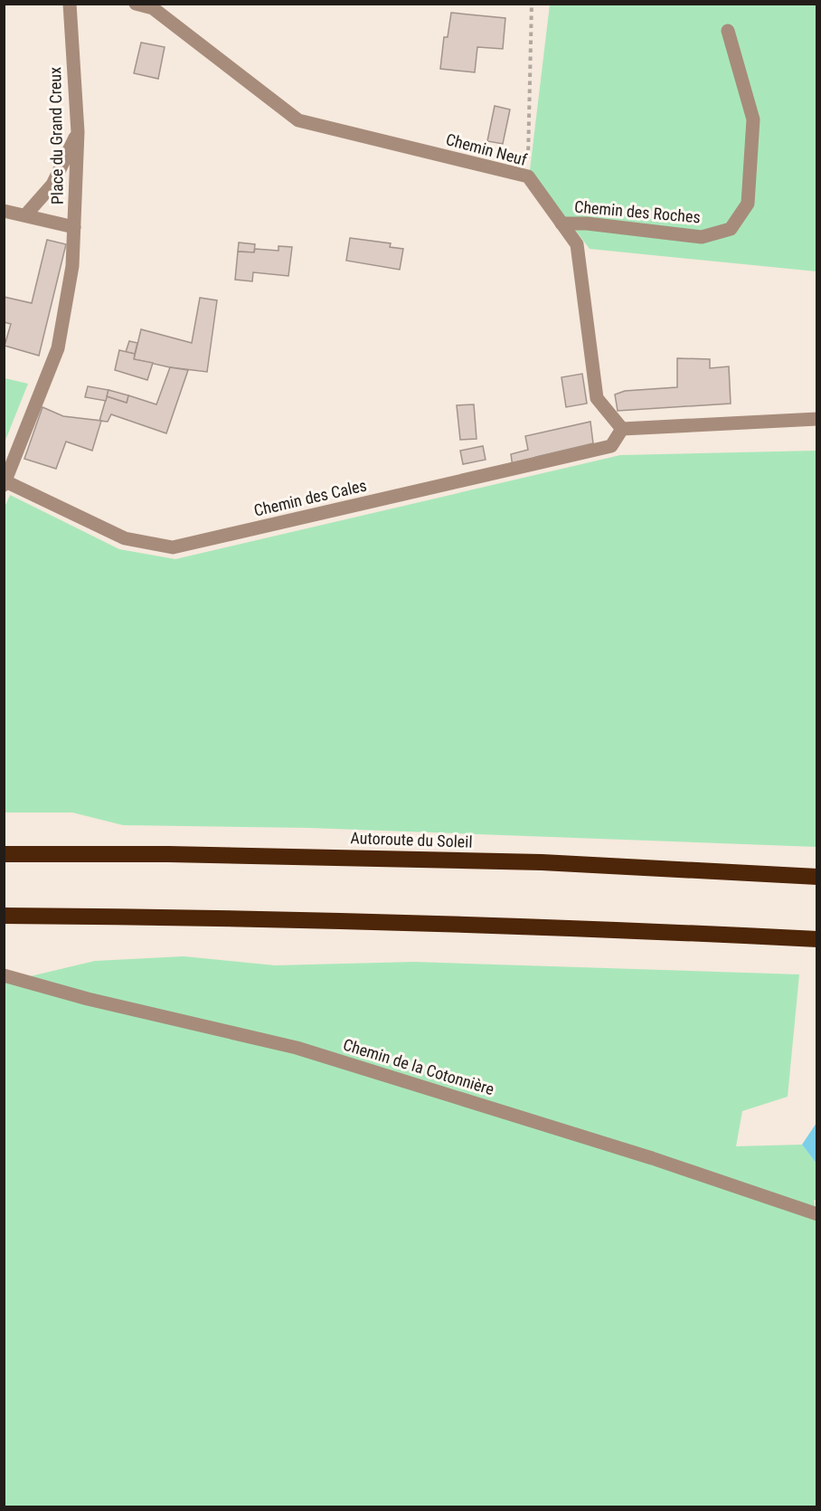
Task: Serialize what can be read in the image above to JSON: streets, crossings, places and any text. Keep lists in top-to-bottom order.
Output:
{
  "streets": {
    "highway": ["Autoroute du Soleil"],
    "street": [
      "Place du Grand Creux",
      "Chemin Neuf",
      "Chemin des Roches",
      "Chemin des Cales",
      "Chemin de la Cotonnière"
    ]
  },
  "crossings": [
    ["Chemin Neuf", "Chemin des Roches"],
    ["Chemin Neuf", "Chemin des Cales"]
  ]
}
